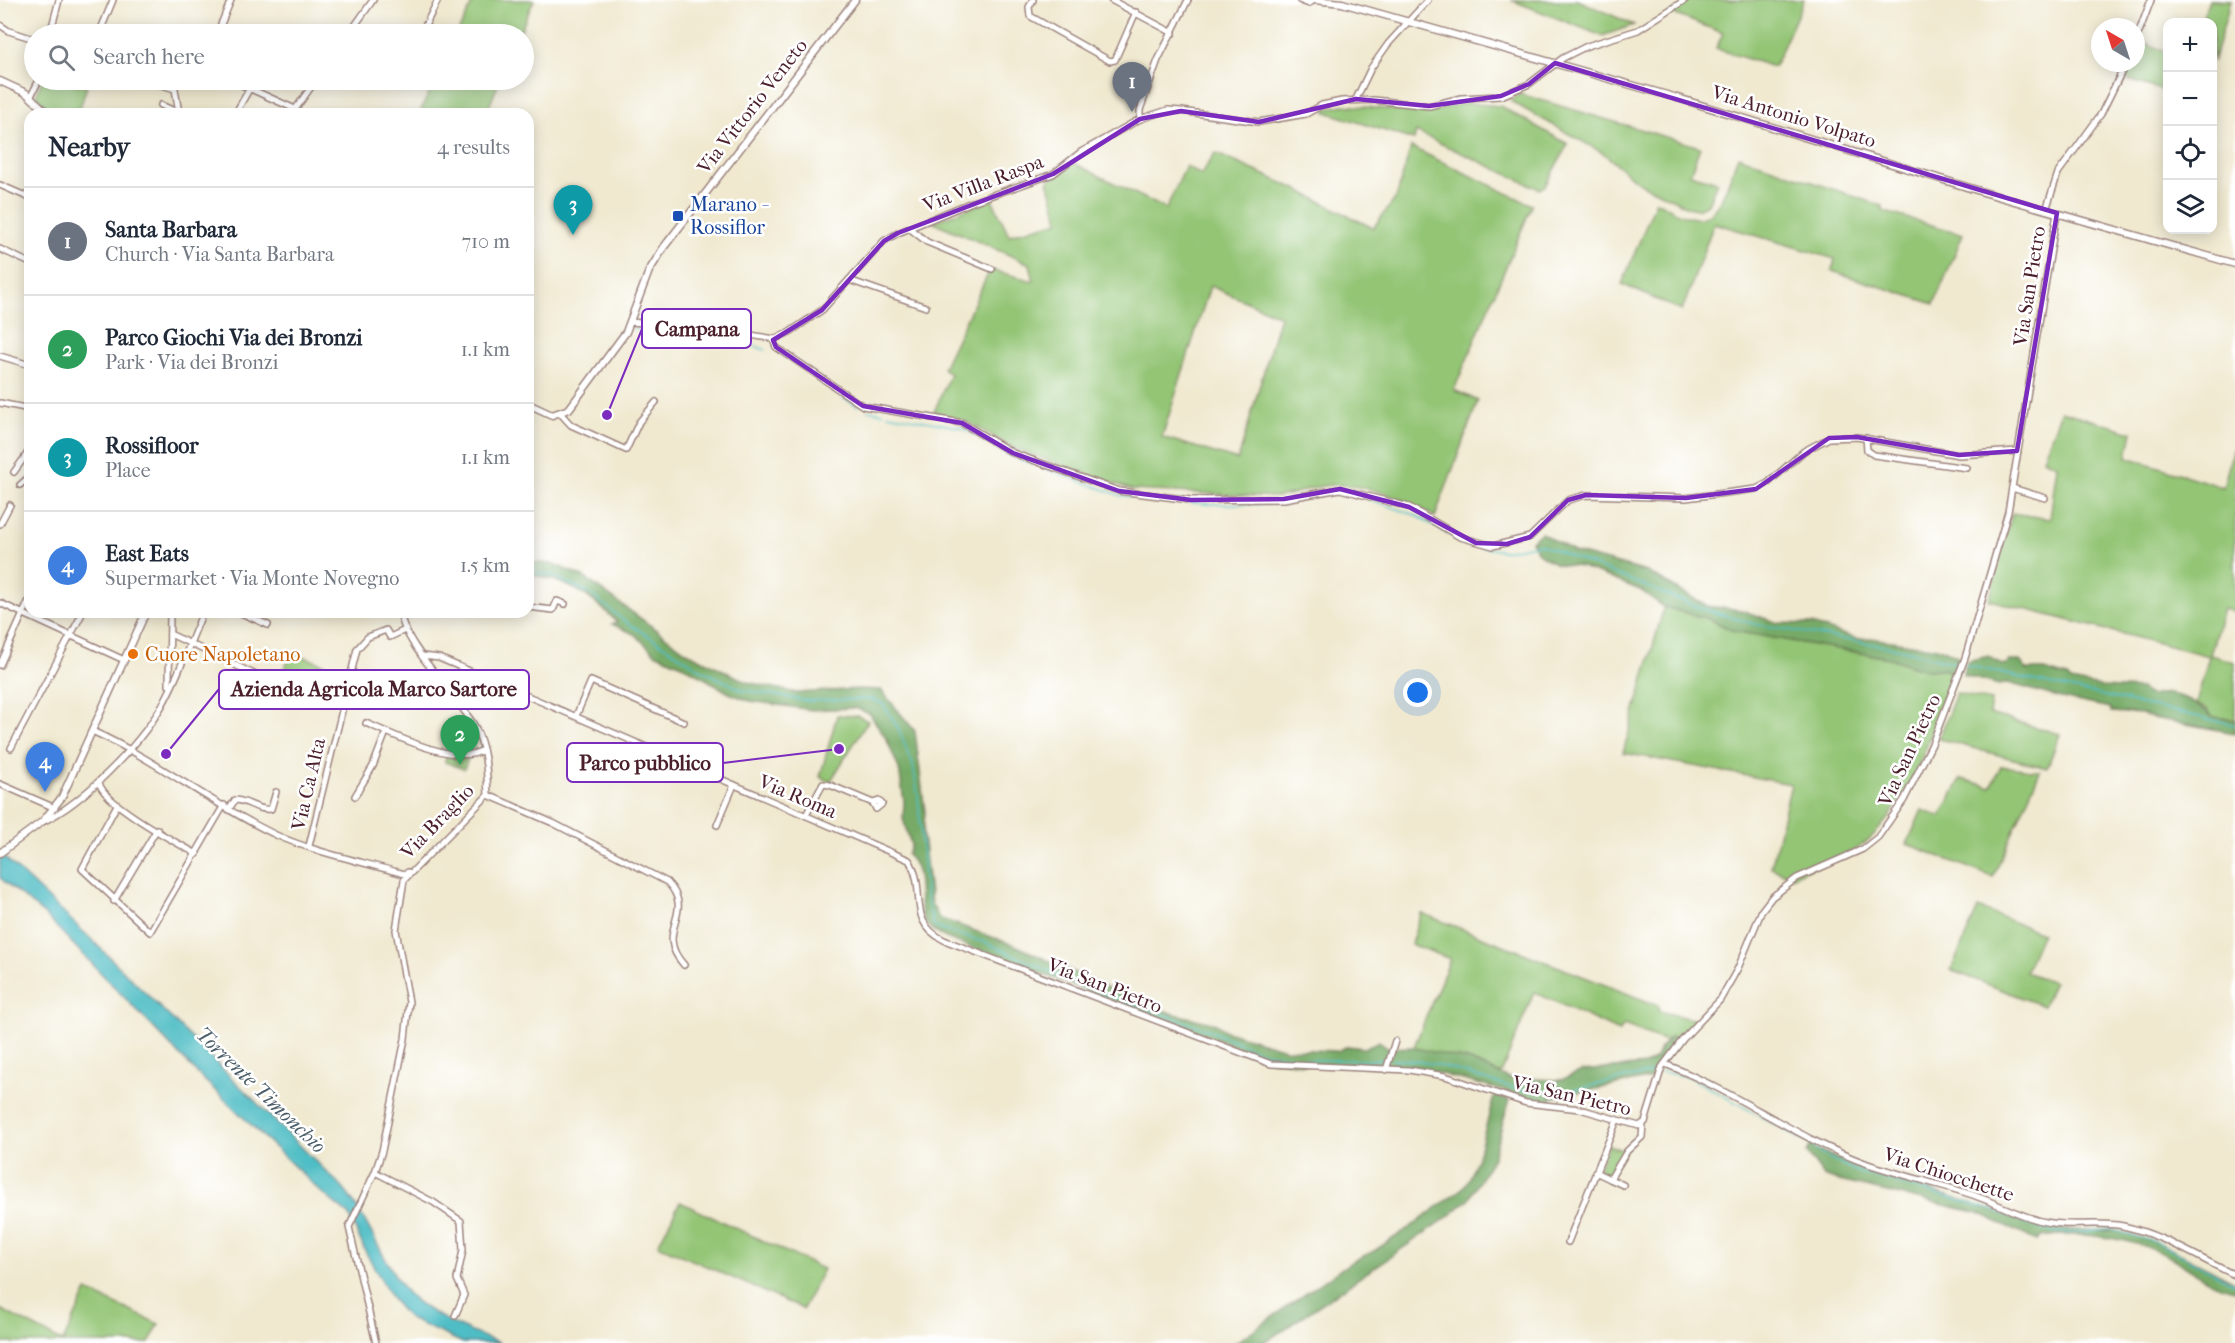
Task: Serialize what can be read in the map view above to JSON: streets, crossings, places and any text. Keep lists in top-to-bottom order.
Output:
{
  "streets": {
    "street": [
      "Via Vittorio Veneto",
      "Via Antonio Volpato",
      "Via Villa Raspa",
      "Via San Pietro",
      "Via Ca Alta",
      "Via Roma",
      "Via Braglio",
      "Via Chiocchette"
    ]
  },
  "crossings": [
    ["Via Antonio Volpato", "Via Villa Raspa"],
    ["Via Antonio Volpato", "Via San Pietro"],
    ["Via San Pietro", "Via Roma"],
    ["Via San Pietro", "Via Chiocchette"],
    ["Via Ca Alta", "Via Braglio"],
    ["Via Roma", "Via Braglio"]
  ],
  "water": ["Torrente Timonchio"],
  "places": {
    "transit": ["Marano - Rossiflor"],
    "other": [
      "Campana",
      "Cuore Napoletano",
      "Parco pubblico",
      "Azienda Agricola Marco Sartore"
    ]
  },
  "north": "top left",
  "page": {
    "map_buttons": ["+", "−"],
    "search": "Search here",
    "pins": [
      "1",
      "3",
      "2",
      "4"
    ],
    "heading": ["Nearby", "4 results"],
    "list": [
      {
        "mark": "1",
        "name": "Santa Barbara",
        "note": "Church · Via Santa Barbara",
        "value": "710 m"
      },
      {
        "mark": "2",
        "name": "Parco Giochi Via dei Bronzi",
        "note": "Park · Via dei Bronzi",
        "value": "1.1 km"
      },
      {
        "mark": "3",
        "name": "Rossifloor",
        "note": "Place",
        "value": "1.1 km"
      },
      {
        "mark": "4",
        "name": "East Eats",
        "note": "Supermarket · Via Monte Novegno",
        "value": "1.5 km"
      }
    ]
  }
}
